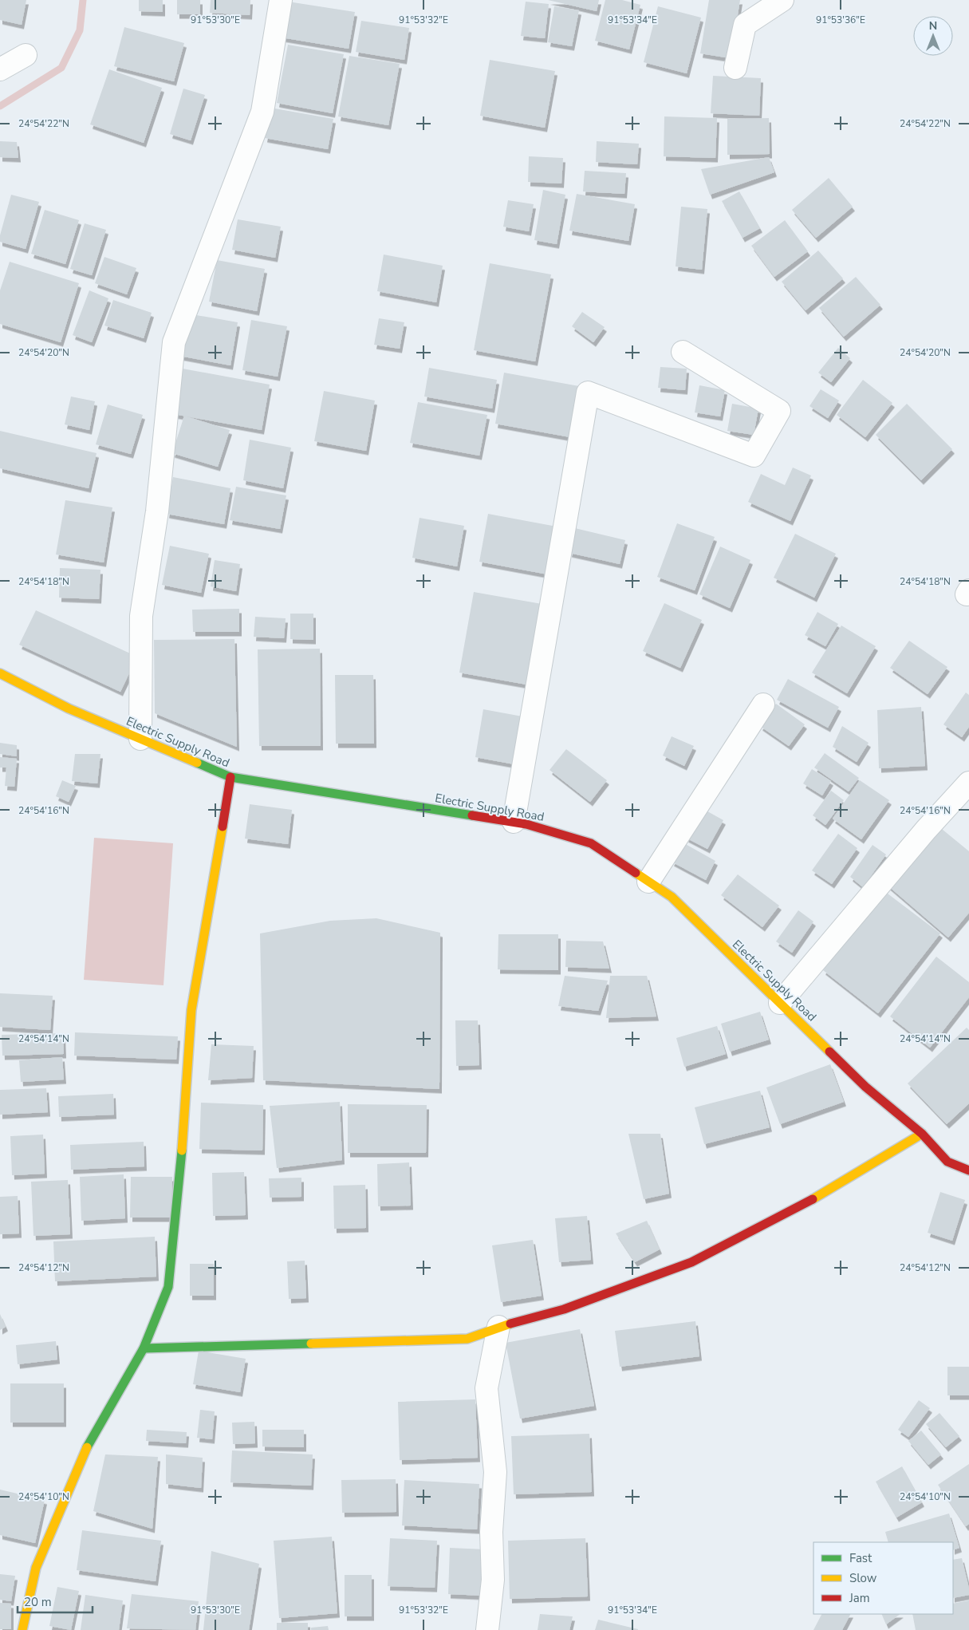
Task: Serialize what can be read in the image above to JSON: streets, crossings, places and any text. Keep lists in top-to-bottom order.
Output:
{
  "streets": {
    "street": ["Electric Supply Road"]
  },
  "legend": ["Fast", "Slow", "Jam"],
  "scale_bar": "20 m",
  "north": "top",
  "coordinates": [
    "91°53'30\"E",
    "91°53'32\"E",
    "91°53'34\"E",
    "91°53'36\"E",
    "24°54'22\"N",
    "24°54'20\"N",
    "24°54'18\"N",
    "24°54'16\"N",
    "24°54'14\"N",
    "24°54'12\"N",
    "24°54'10\"N"
  ]
}
